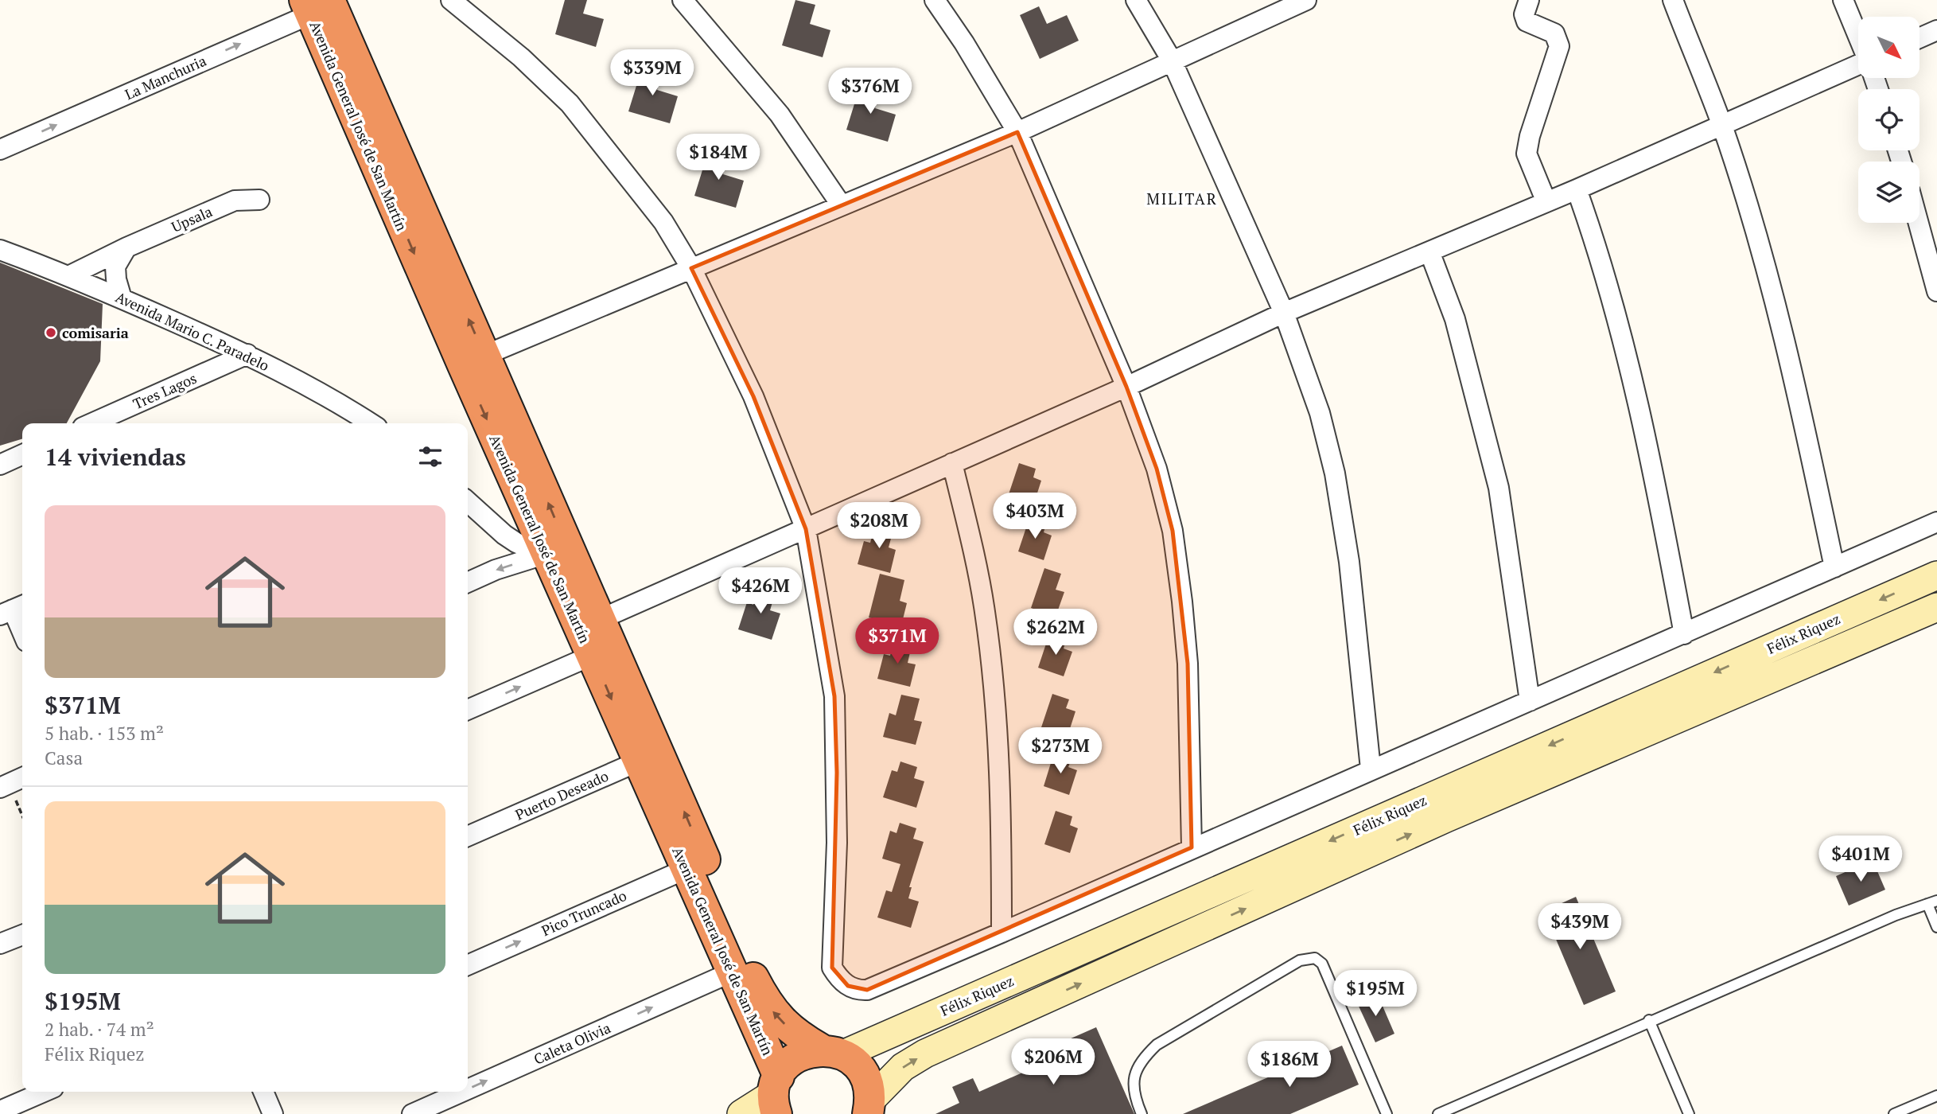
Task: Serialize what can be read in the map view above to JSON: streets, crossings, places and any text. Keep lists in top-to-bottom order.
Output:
{
  "streets": {
    "highway": ["Avenida General José de San Martín"],
    "street": [
      "La Manchuria",
      "Upsala",
      "Avenida Mario C. Paradelo",
      "Tres Lagos",
      "Félix Riquez",
      "Puerto Deseado",
      "Pico Truncado",
      "Caleta Olivia"
    ]
  },
  "crossings": [
    ["La Manchuria", "Avenida General José de San Martín"],
    ["Avenida General José de San Martín", "Félix Riquez"],
    ["Avenida General José de San Martín", "Puerto Deseado"],
    ["Avenida General José de San Martín", "Pico Truncado"],
    ["Avenida General José de San Martín", "Caleta Olivia"],
    ["Upsala", "Avenida Mario C. Paradelo"],
    ["Avenida Mario C. Paradelo", "Tres Lagos"]
  ],
  "one_way": ["La Manchuria", "Pico Truncado", "Caleta Olivia"],
  "districts": ["MILITAR"],
  "places": ["comisaria"],
  "north": "bottom right",
  "page": {
    "price": [
      "$339M",
      "$376M",
      "$184M",
      "$403M",
      "$208M",
      "$426M",
      "$262M",
      "$371M",
      "$273M",
      "$401M",
      "$439M",
      "$195M",
      "$206M",
      "$186M"
    ],
    "heading": "14 viviendas",
    "list": [
      {
        "name": "$371M",
        "note": "5 hab. · 153 m² · Casa"
      },
      {
        "name": "$195M",
        "note": "2 hab. · 74 m² · Félix Riquez"
      }
    ]
  }
}
